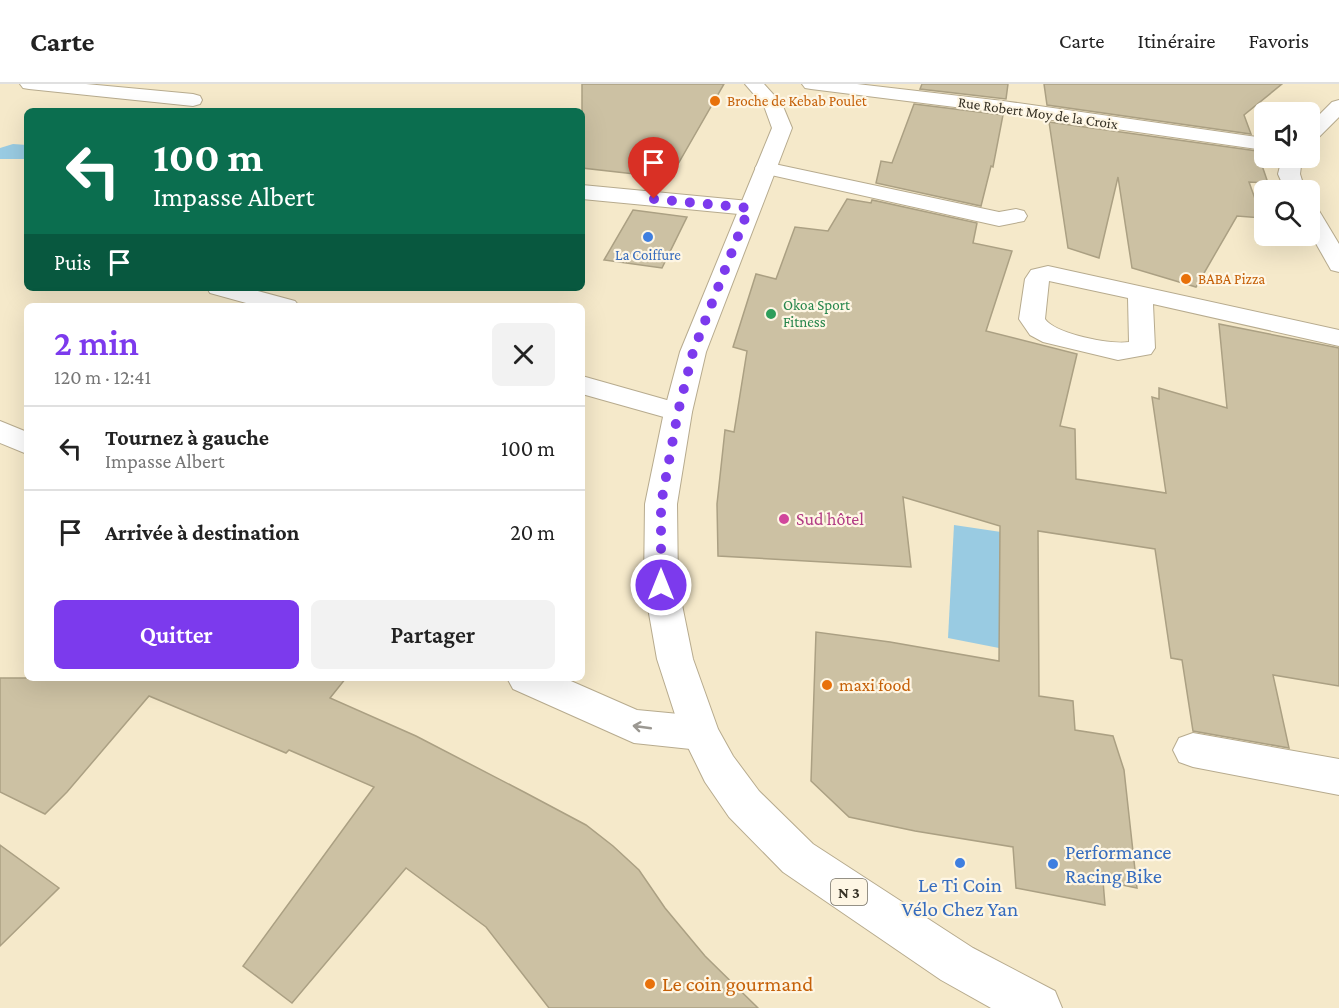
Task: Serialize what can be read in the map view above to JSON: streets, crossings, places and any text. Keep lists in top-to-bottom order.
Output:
{
  "streets": {
    "main road": ["Rue Robert Moy de la Croix", "N 3"]
  },
  "places": [
    "Broche de Kebab Poulet",
    "La Coiffure",
    "BABA Pizza",
    "Okoa Sport Fitness",
    "Sud hôtel",
    "maxi food",
    "Le Ti Coin Vélo Chez Yan",
    "Performance Racing Bike",
    "Le coin gourmand"
  ],
  "page": {
    "header": "Carte",
    "nav": ["Carte", "Itinéraire", "Favoris"],
    "turn": ["100 m", "Impasse Albert"],
    "then": "Puis",
    "heading": ["2 min", "120 m · 12:41"],
    "list": [
      {
        "name": "Tournez à gauche",
        "note": "Impasse Albert",
        "value": "100 m"
      },
      {
        "name": "Arrivée à destination",
        "value": "20 m"
      }
    ],
    "buttons": ["Quitter", "Partager"]
  }
}
